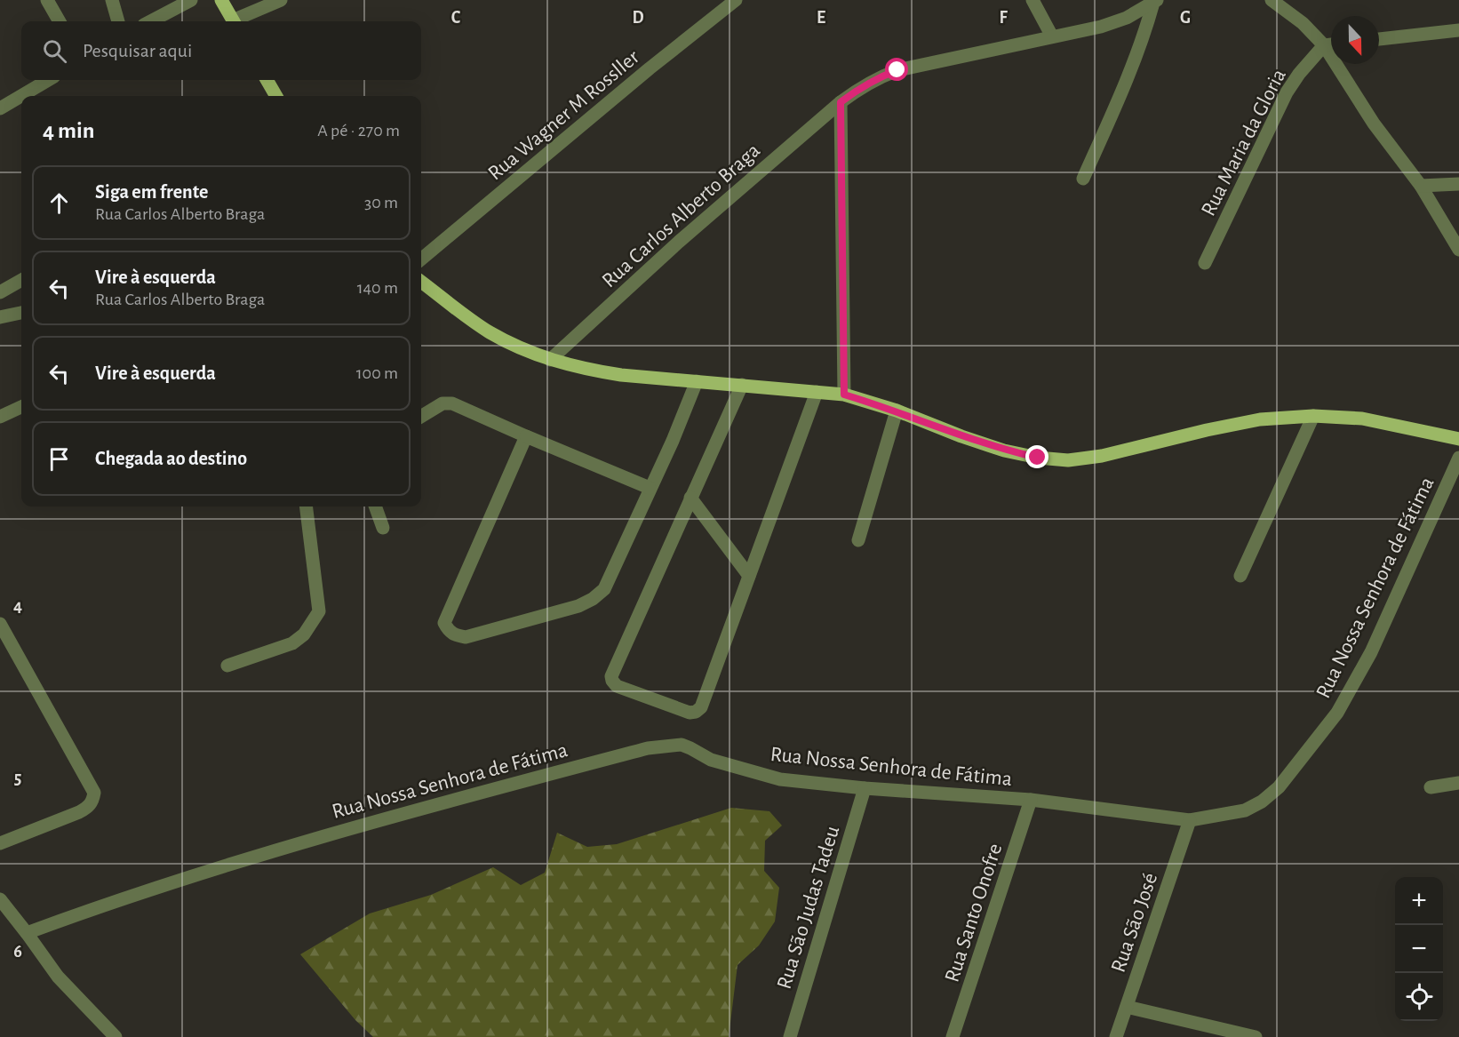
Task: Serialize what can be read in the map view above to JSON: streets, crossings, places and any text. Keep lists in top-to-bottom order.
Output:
{
  "streets": {
    "street": [
      "Rua Wagner M Rossller",
      "Rua Maria da Gloria",
      "Rua Carlos Alberto Braga",
      "Rua Nossa Senhora de Fátima",
      "Rua São Judas Tadeu",
      "Rua Santo Onofre",
      "Rua São José"
    ]
  },
  "crossings": [
    ["Rua Nossa Senhora de Fátima", "Rua São Judas Tadeu"],
    ["Rua Nossa Senhora de Fátima", "Rua Santo Onofre"],
    ["Rua Nossa Senhora de Fátima", "Rua São José"]
  ],
  "north": "bottom",
  "page": {
    "search": "Pesquisar aqui",
    "heading": ["4 min", "A pé · 270 m"],
    "list": [
      ["Siga em frente", "Rua Carlos Alberto Braga", "30 m"],
      ["Vire à esquerda", "Rua Carlos Alberto Braga", "140 m"],
      ["Vire à esquerda", "100 m"],
      "Chegada ao destino"
    ],
    "map_buttons": ["+", "−"]
  },
  "grid": {
    "columns": [
      "C",
      "D",
      "E",
      "F",
      "G"
    ],
    "rows": ["4", "5", "6"]
  }
}
